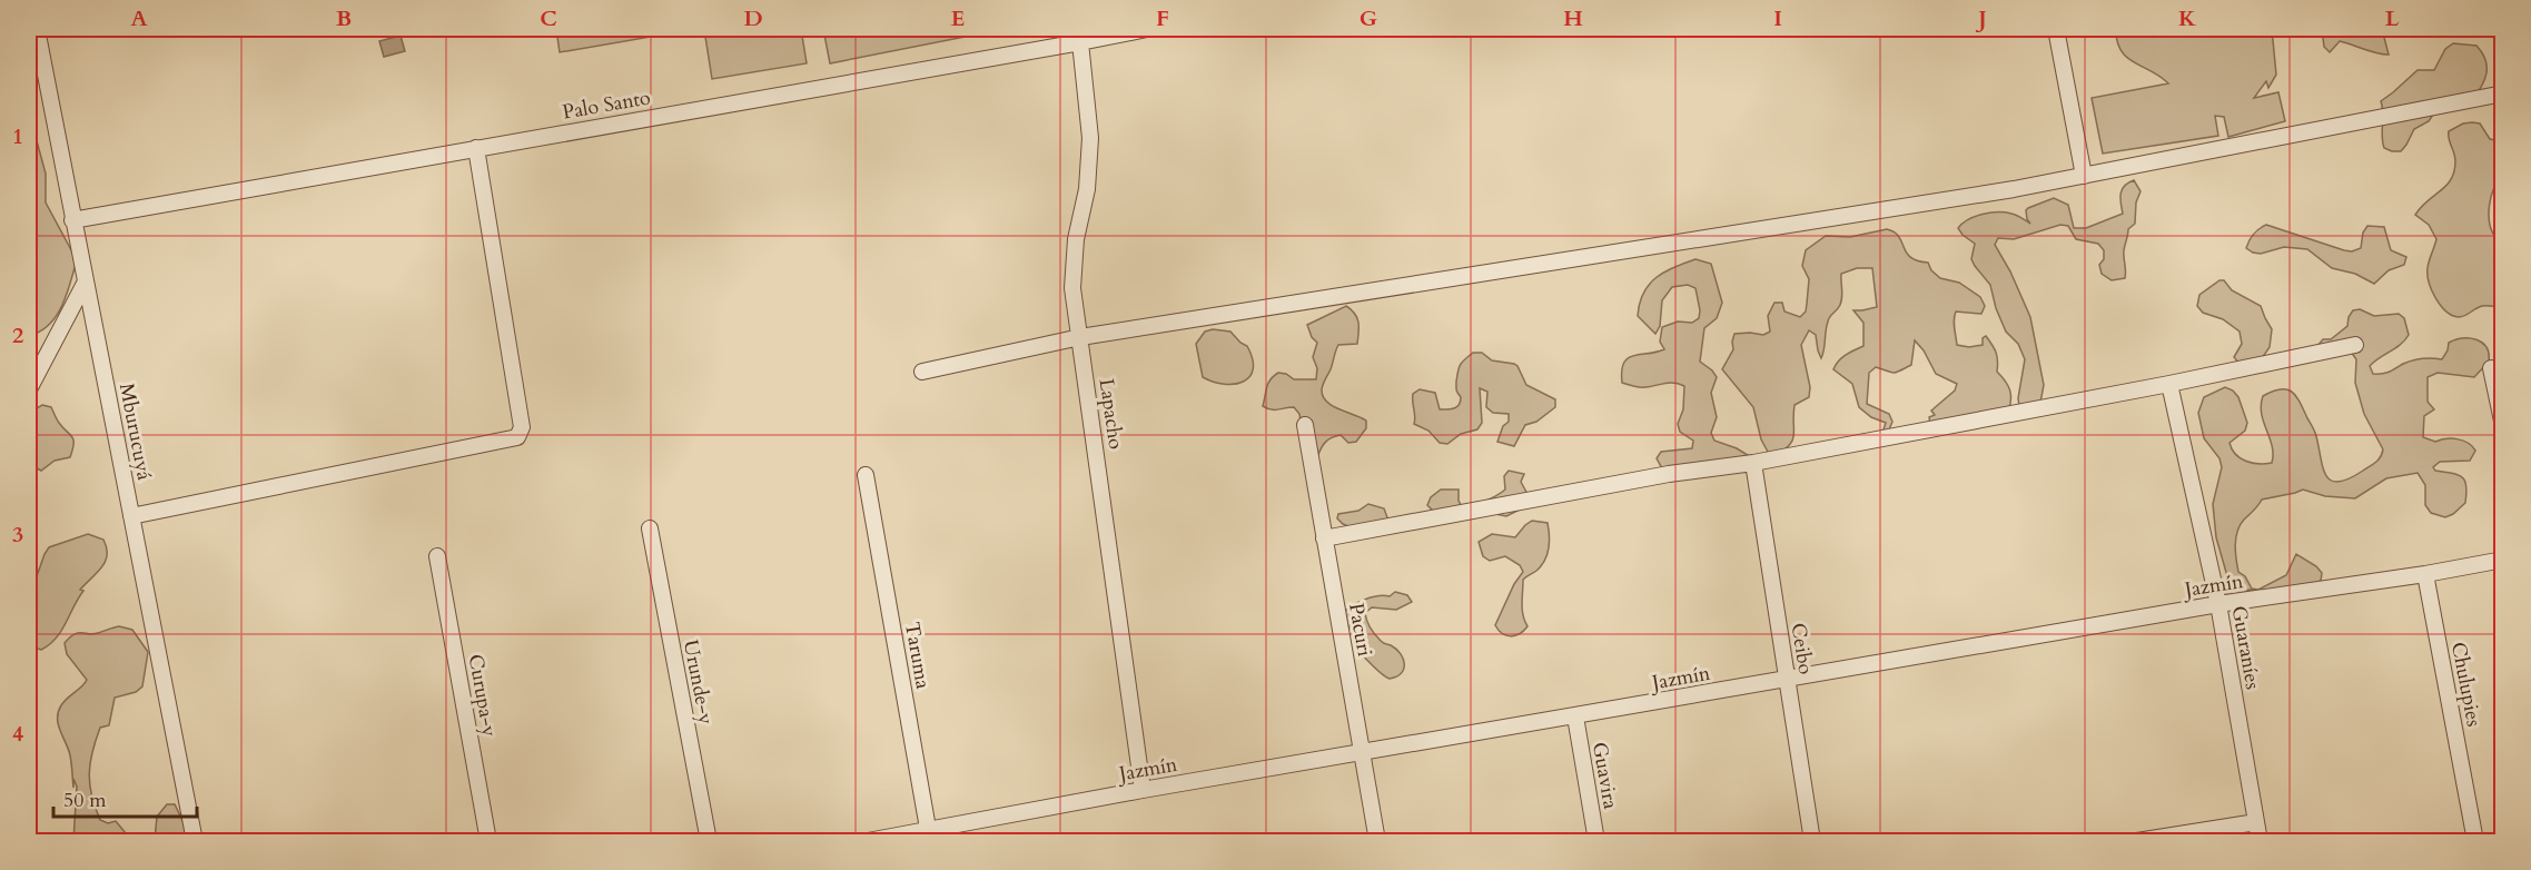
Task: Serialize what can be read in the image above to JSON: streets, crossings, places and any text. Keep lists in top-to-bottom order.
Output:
{
  "streets": {
    "street": [
      "Palo Santo",
      "Lapacho",
      "Mburucuyá",
      "Jazmín",
      "Pacuri",
      "Guaraníes",
      "Ceibo",
      "Taruma",
      "Urunde-y",
      "Chulupies",
      "Curupa-y",
      "Guavira"
    ]
  },
  "crossings": [
    ["Palo Santo", "Lapacho"],
    ["Palo Santo", "Mburucuyá"],
    ["Lapacho", "Jazmín"],
    ["Jazmín", "Pacuri"],
    ["Jazmín", "Guaraníes"],
    ["Jazmín", "Ceibo"],
    ["Jazmín", "Taruma"],
    ["Jazmín", "Chulupies"],
    ["Jazmín", "Guavira"]
  ],
  "scale_bar": "50 m",
  "grid": {
    "columns": [
      "A",
      "B",
      "C",
      "D",
      "E",
      "F",
      "G",
      "H",
      "I",
      "J",
      "K",
      "L"
    ],
    "rows": [
      "1",
      "2",
      "3",
      "4"
    ]
  }
}
